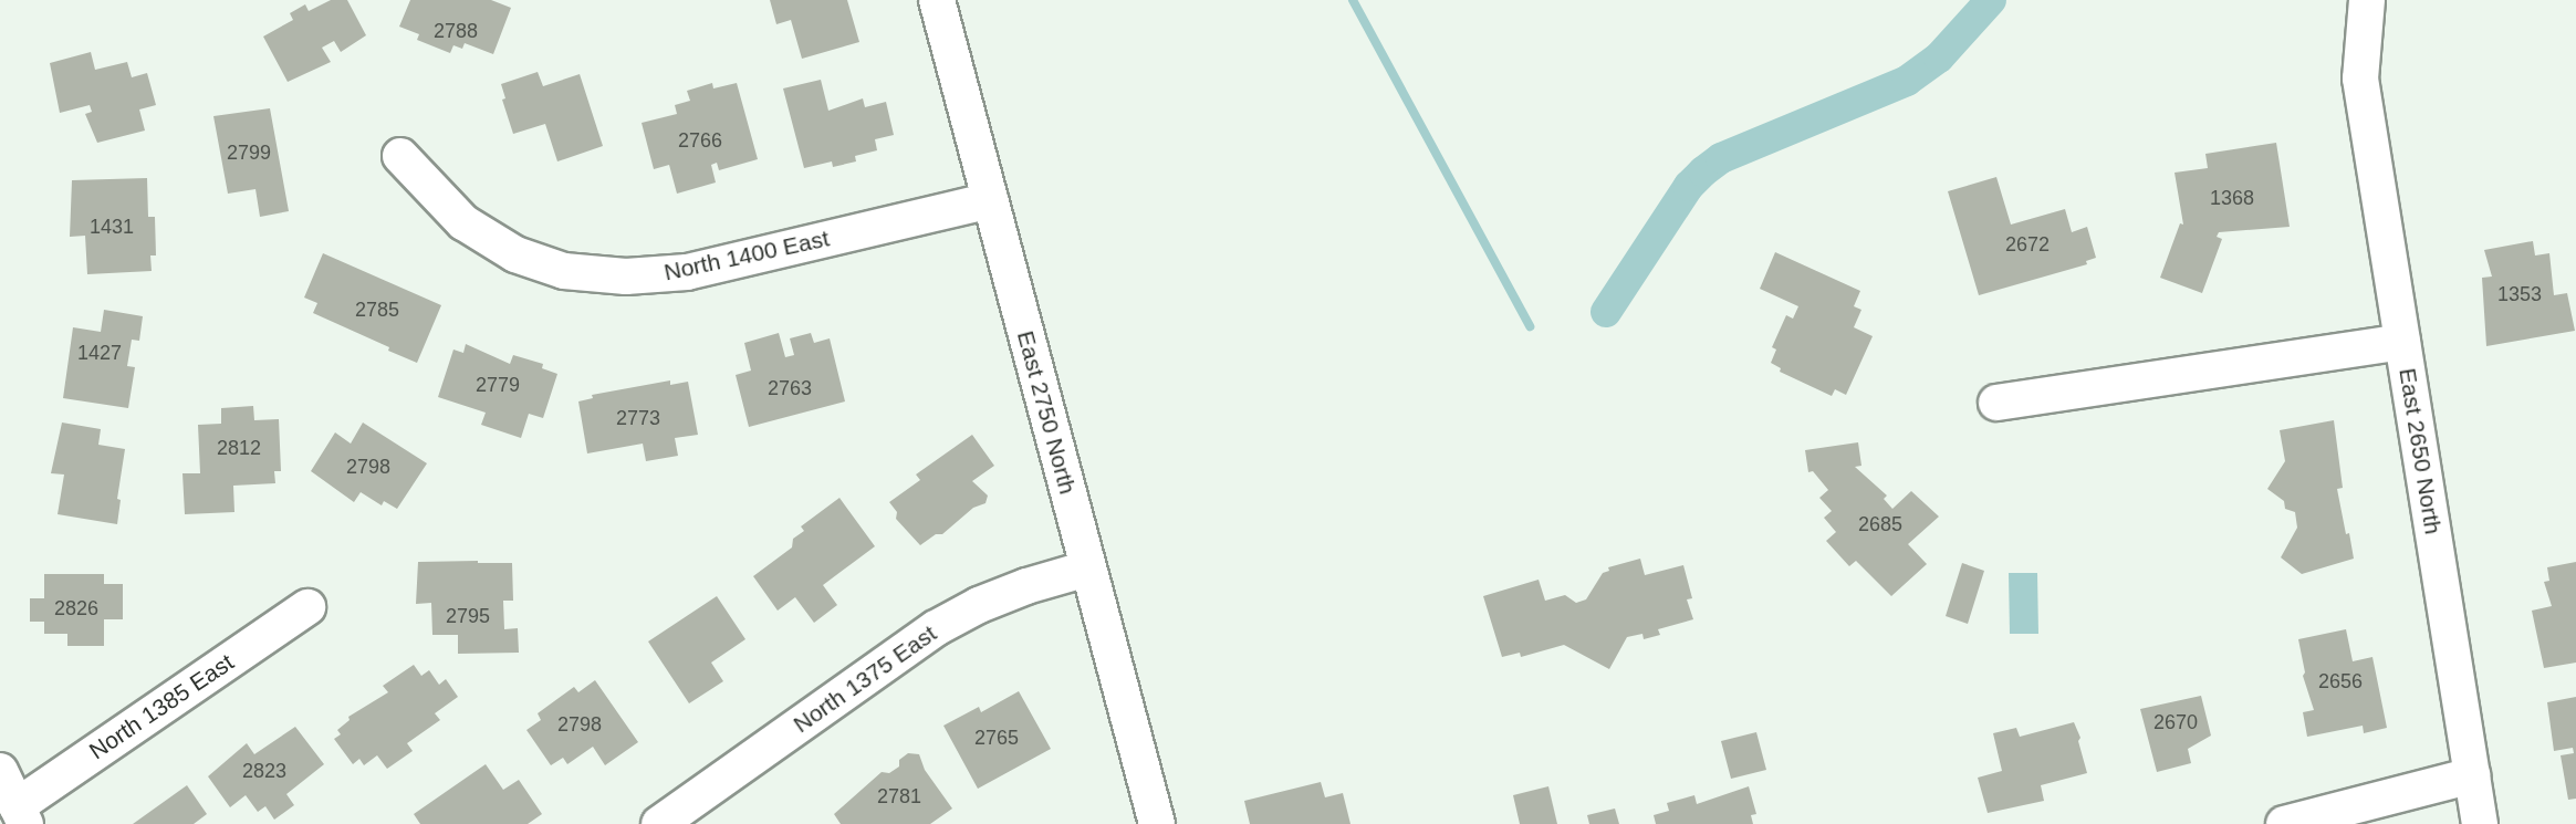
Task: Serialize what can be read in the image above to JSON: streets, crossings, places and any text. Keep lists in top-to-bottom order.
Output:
{
  "streets": {
    "street": [
      "North 1400 East",
      "East 2750 North",
      "East 2650 North",
      "North 1375 East",
      "North 1385 East"
    ]
  },
  "crossings": [
    ["North 1400 East", "East 2750 North"],
    ["East 2750 North", "North 1375 East"]
  ],
  "house_numbers": [
    "2788",
    "2766",
    "2799",
    "1368",
    "1431",
    "2672",
    "1353",
    "2785",
    "1427",
    "2779",
    "2763",
    "2773",
    "2812",
    "2798",
    "2685",
    "2826",
    "2795",
    "2656",
    "2670",
    "2798",
    "2765",
    "2823",
    "2781"
  ]
}
